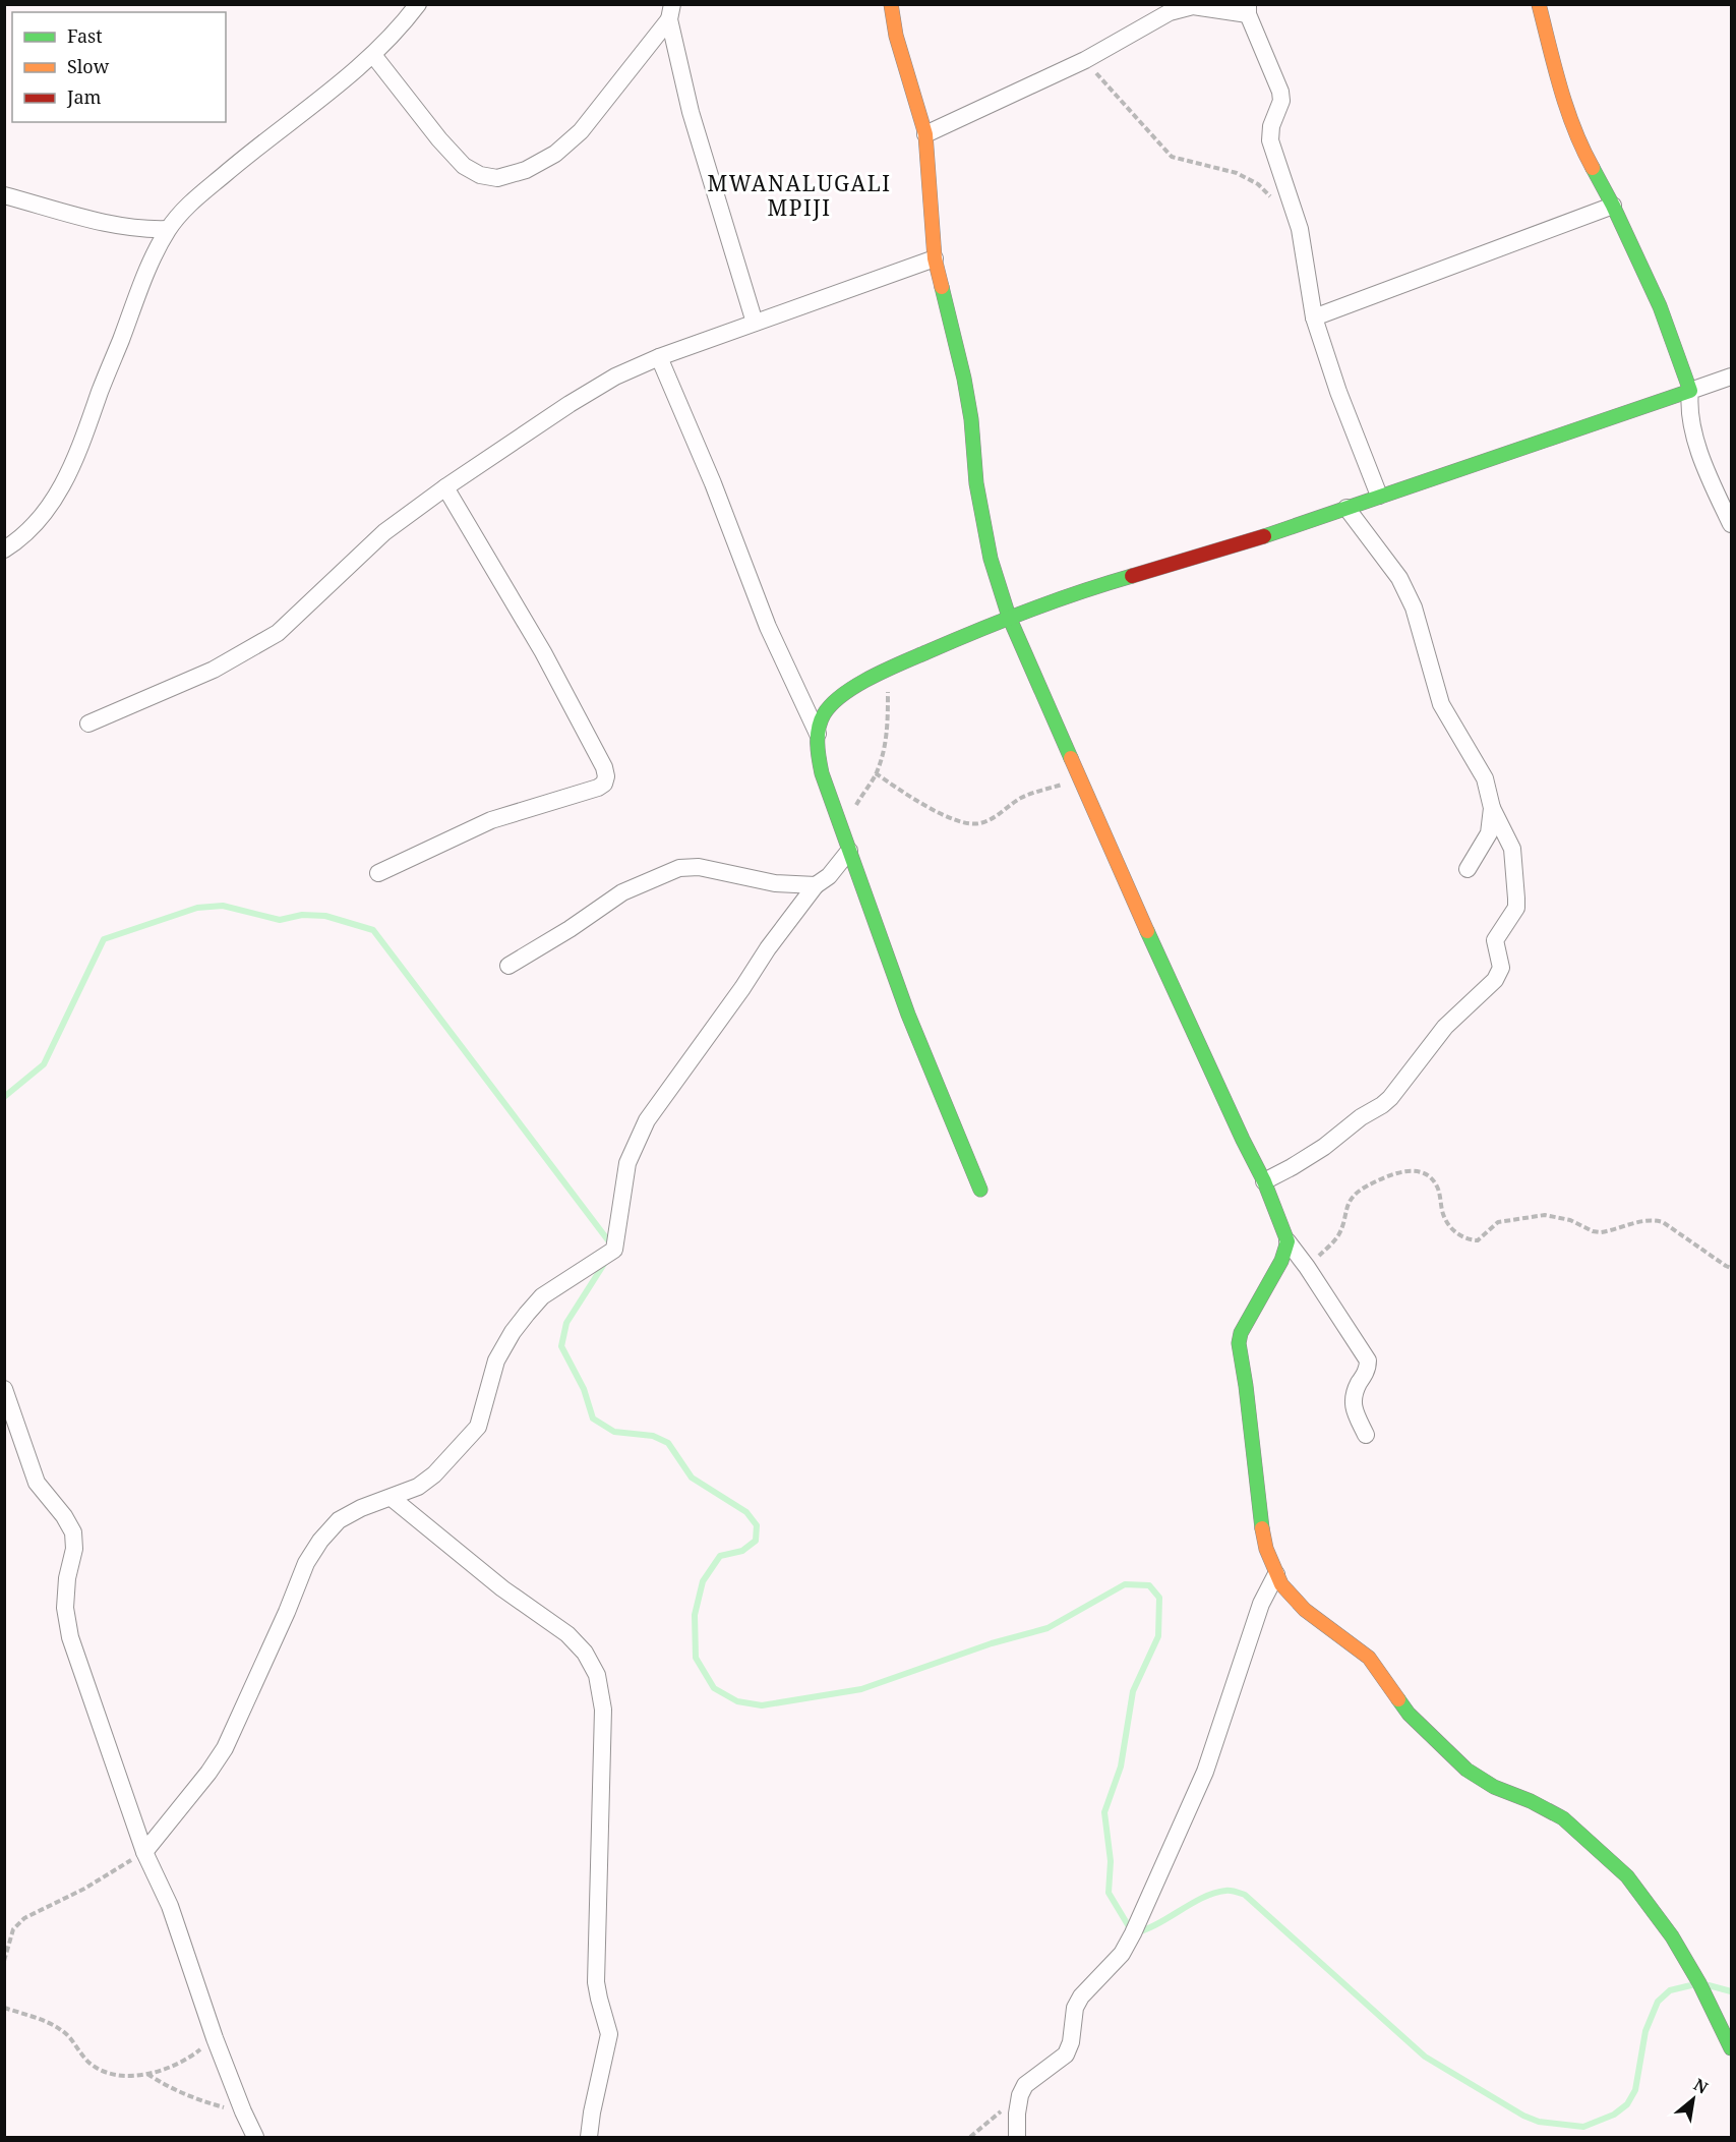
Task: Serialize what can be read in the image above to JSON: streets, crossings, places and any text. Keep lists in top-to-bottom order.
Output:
{
  "districts": ["MWANALUGALI MPIJI"],
  "legend": ["Fast", "Slow", "Jam"],
  "north": "top right"
}
